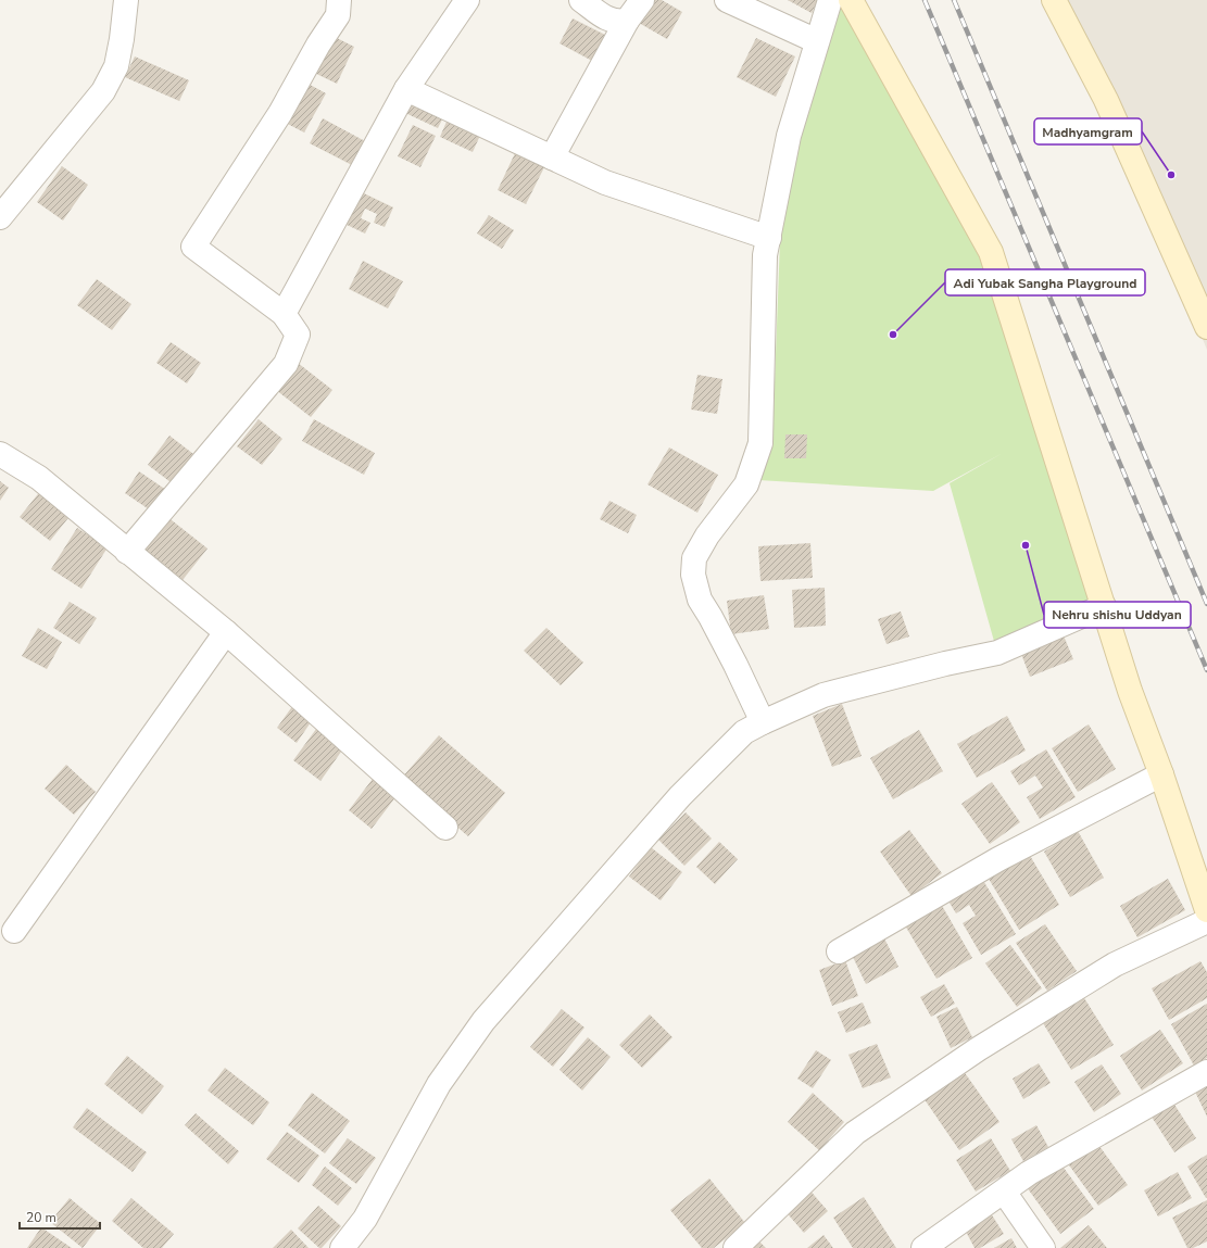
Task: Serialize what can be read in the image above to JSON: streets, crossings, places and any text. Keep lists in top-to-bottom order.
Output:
{
  "places": ["Madhyamgram", "Adi Yubak Sangha Playground", "Nehru shishu Uddyan"],
  "scale_bar": "20 m"
}
